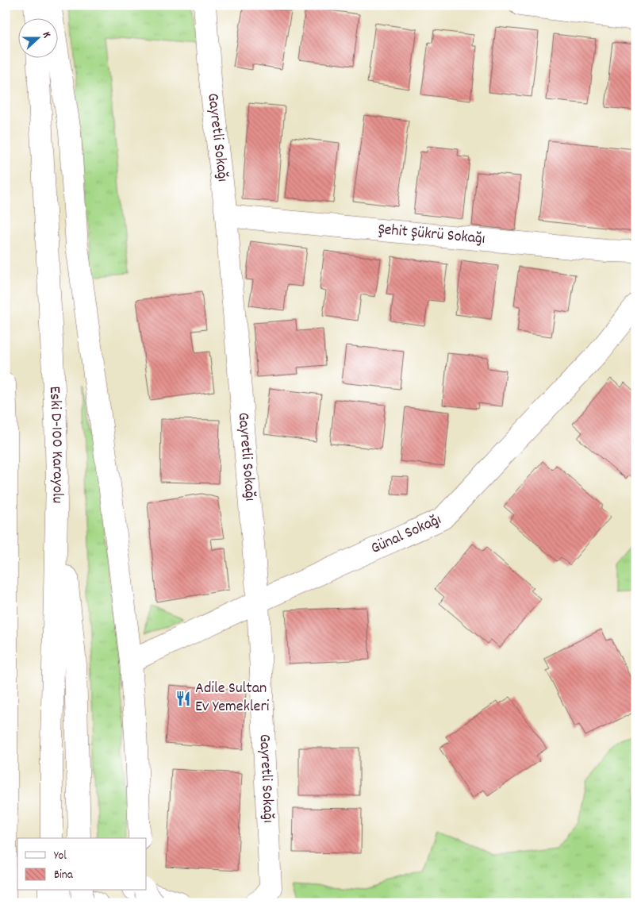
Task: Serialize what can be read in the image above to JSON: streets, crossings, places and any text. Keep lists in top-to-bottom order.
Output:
{
  "streets": {
    "main road": [
      "Gayretli Sokağı",
      "Şehit Şükrü Sokağı",
      "Eski D-100 Karayolu",
      "Günal Sokağı"
    ]
  },
  "crossings": [
    ["Gayretli Sokağı", "Şehit Şükrü Sokağı"],
    ["Gayretli Sokağı", "Günal Sokağı"]
  ],
  "places": {
    "restaurant": ["Adile Sultan Ev Yemekleri"]
  },
  "legend": ["Yol", "Bina"],
  "north": "right"
}
